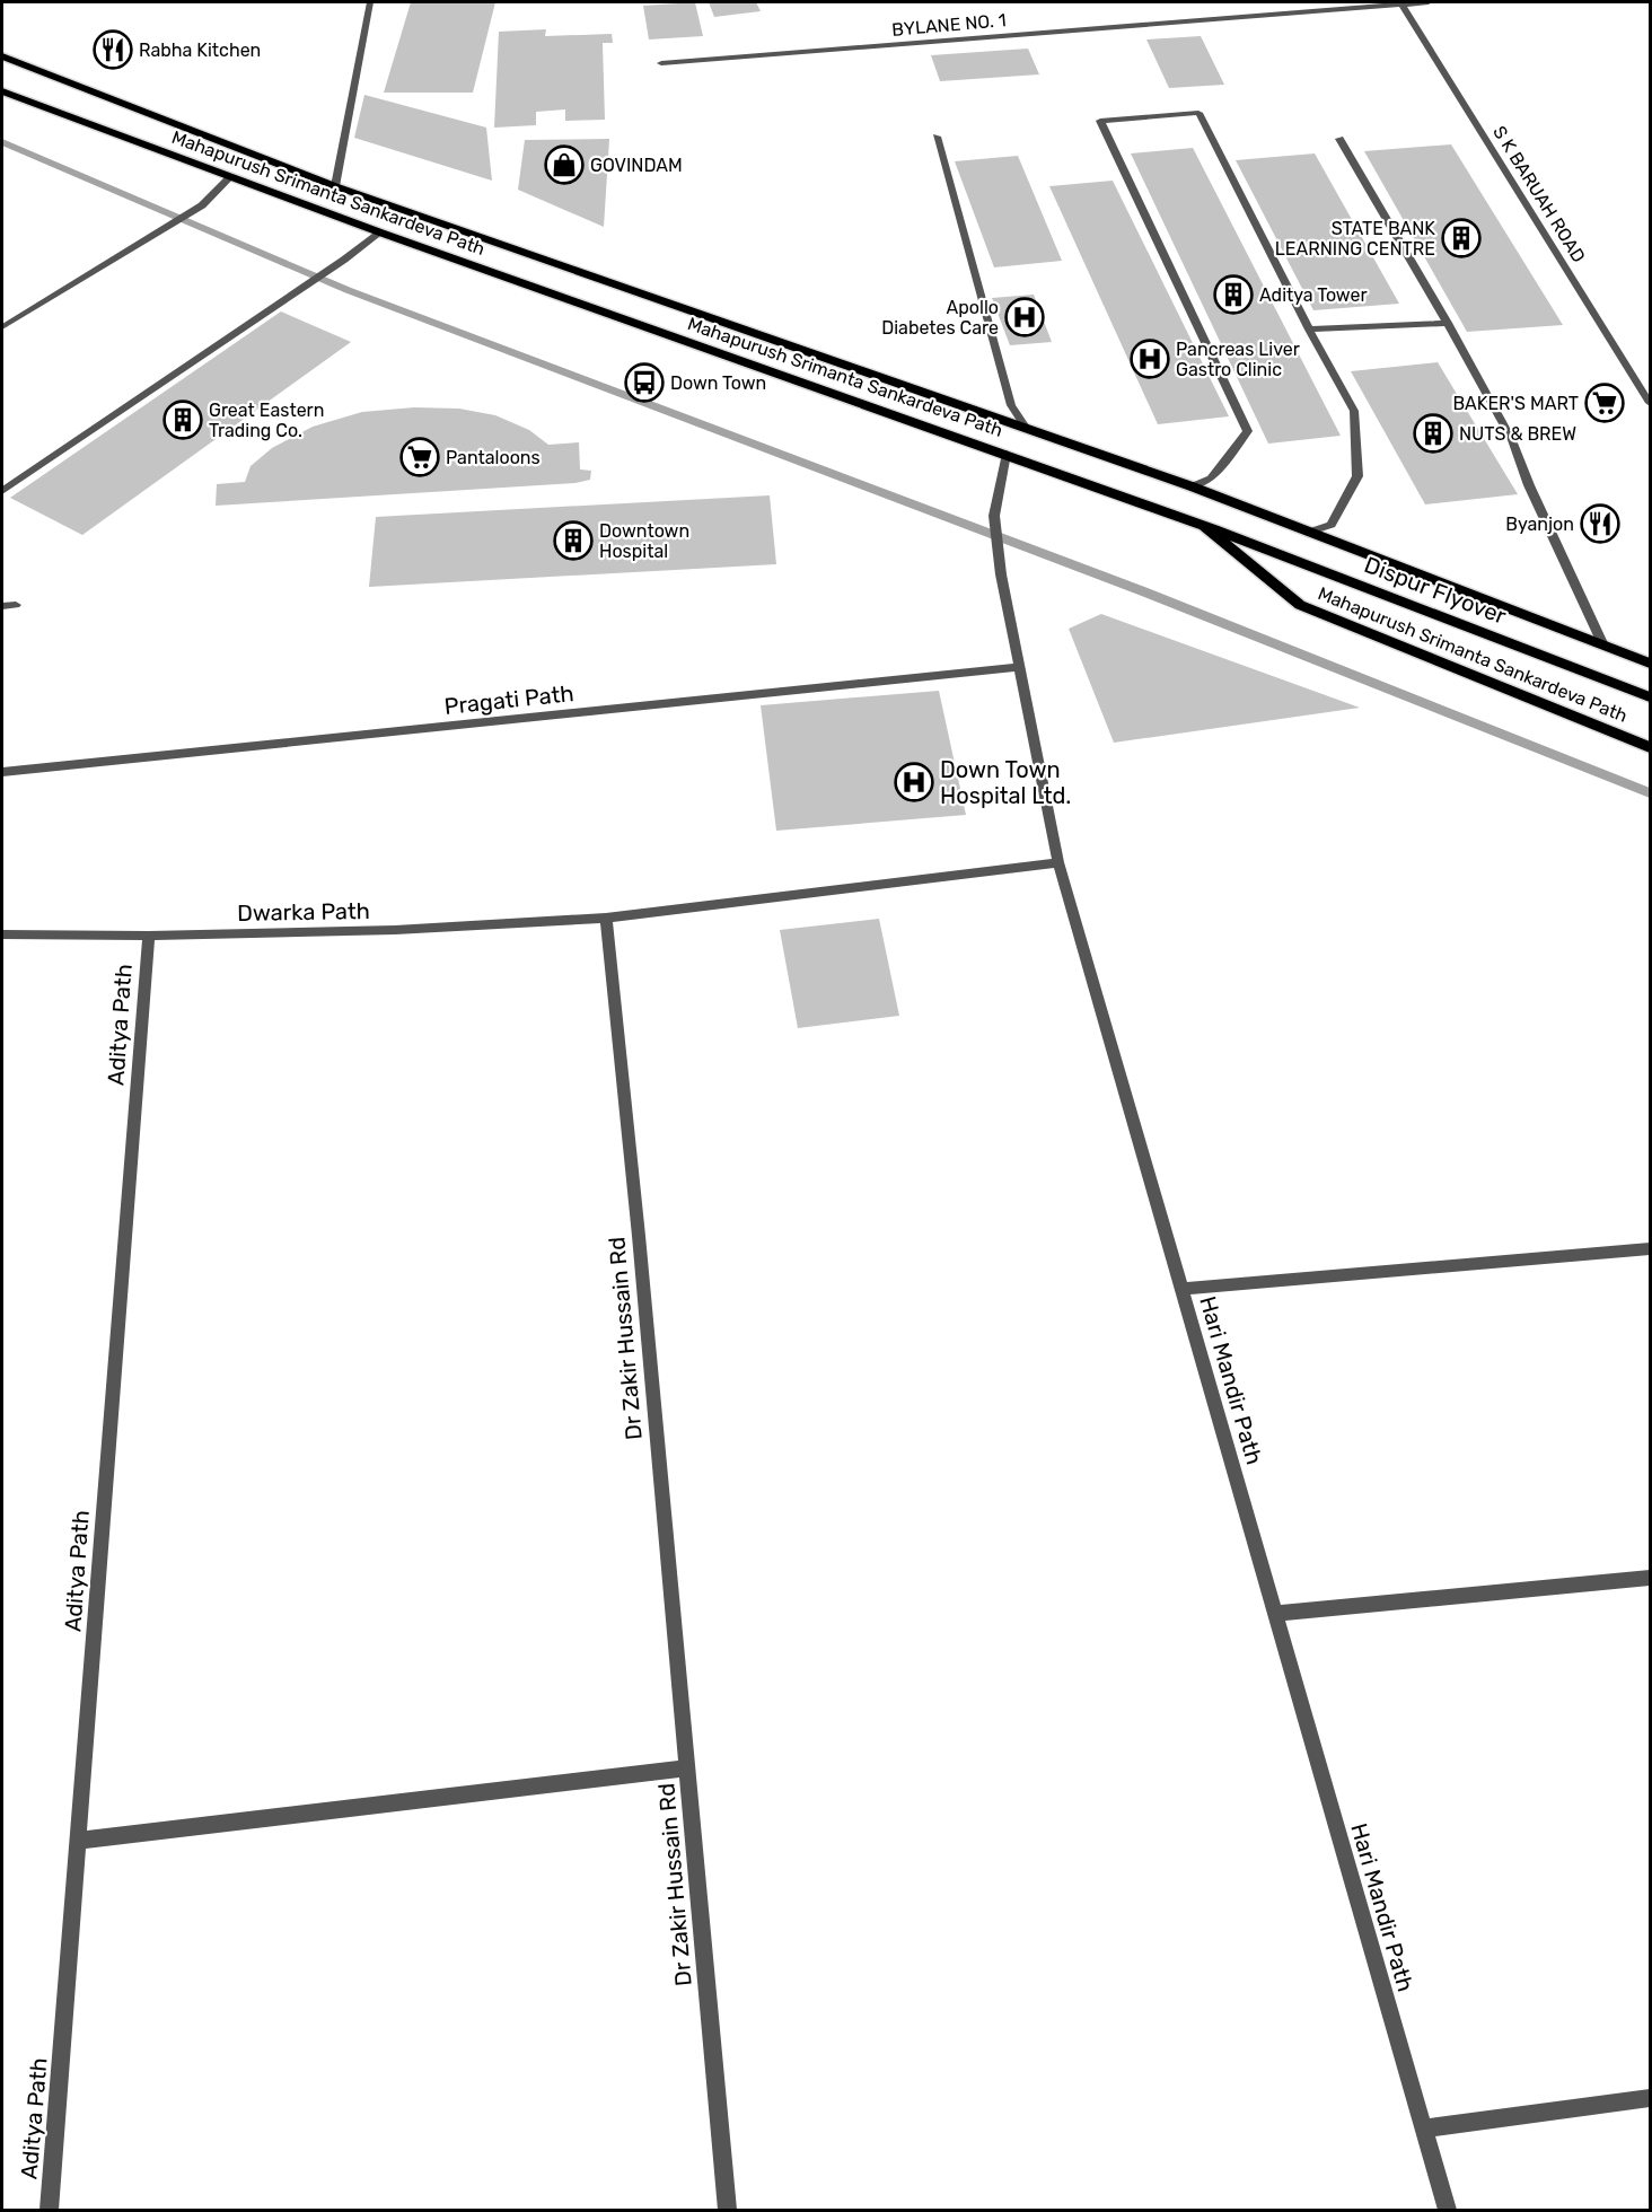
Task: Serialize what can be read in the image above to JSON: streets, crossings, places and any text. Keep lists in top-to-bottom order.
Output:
{
  "streets": {
    "main road": ["Mahapurush Srimanta Sankardeva Path", "Dispur Flyover"],
    "street": [
      "BYLANE NO. 1",
      "S K BARUAH ROAD",
      "Pragati Path",
      "Dwarka Path",
      "Aditya Path",
      "Dr Zakir Hussain Rd",
      "Hari Mandir Path"
    ]
  },
  "crossings": [
    ["BYLANE NO. 1", "S K BARUAH ROAD"],
    ["Mahapurush Srimanta Sankardeva Path", "Dispur Flyover"],
    ["Mahapurush Srimanta Sankardeva Path", "Hari Mandir Path"],
    ["Pragati Path", "Hari Mandir Path"],
    ["Dwarka Path", "Aditya Path"],
    ["Dwarka Path", "Dr Zakir Hussain Rd"]
  ],
  "places": {
    "restaurant": ["Rabha Kitchen", "Byanjon"],
    "shop": ["GOVINDAM"],
    "building": [
      "STATE BANK LEARNING CENTRE",
      "Aditya Tower",
      "Great Eastern Trading Co.",
      "NUTS & BREW",
      "Downtown Hospital"
    ],
    "hospital": ["Apollo Diabetes Care", "Pancreas Liver Gastro Clinic", "Down Town Hospital Ltd."],
    "bus stop": ["Down Town"],
    "supermarket": ["BAKER'S MART", "Pantaloons"]
  }
}
